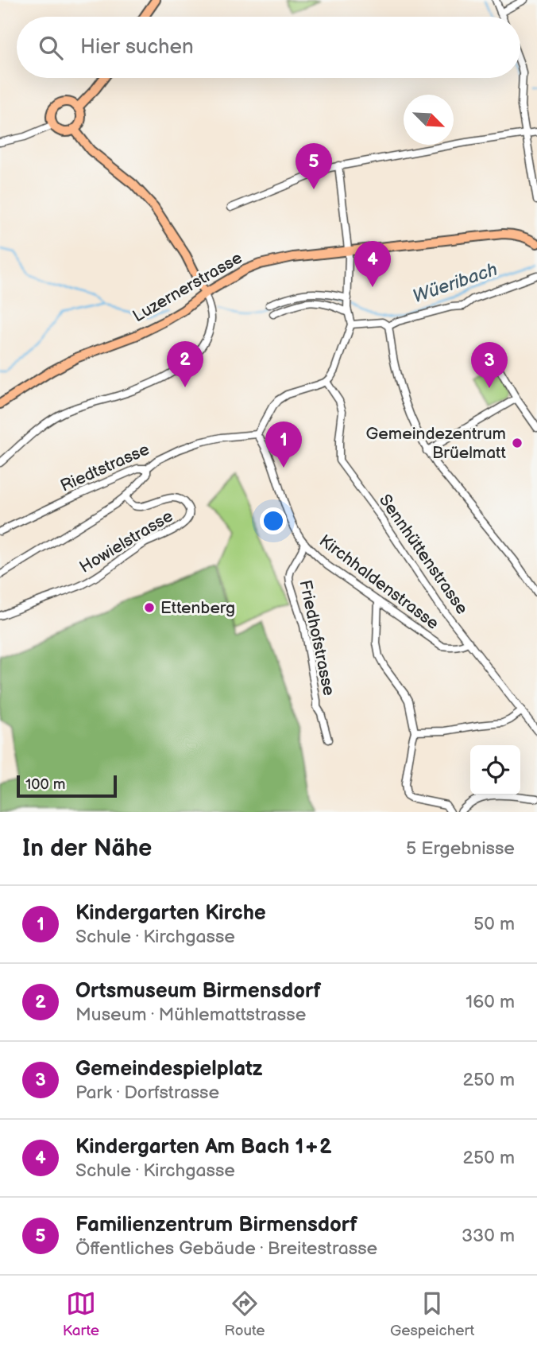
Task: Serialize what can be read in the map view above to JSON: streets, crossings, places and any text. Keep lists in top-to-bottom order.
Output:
{
  "streets": {
    "main road": ["Luzernerstrasse"],
    "street": [
      "Riedtstrasse",
      "Howielstrasse",
      "Sennhüttenstrasse",
      "Kirchhaldenstrasse",
      "Friedhofstrasse"
    ]
  },
  "crossings": [
    ["Riedtstrasse", "Kirchhaldenstrasse"],
    ["Sennhüttenstrasse", "Kirchhaldenstrasse"],
    ["Kirchhaldenstrasse", "Friedhofstrasse"]
  ],
  "water": ["Wüeribach"],
  "places": ["Gemeindezentrum Brüelmatt", "Ettenberg"],
  "scale_bar": "100 m",
  "north": "bottom right",
  "page": {
    "search": "Hier suchen",
    "pins": [
      "5",
      "4",
      "2",
      "3",
      "1"
    ],
    "scale": "100 m",
    "heading": ["In der Nähe", "5 Ergebnisse"],
    "list": [
      {
        "mark": "1",
        "name": "Kindergarten Kirche",
        "note": "Schule · Kirchgasse",
        "value": "50 m"
      },
      {
        "mark": "2",
        "name": "Ortsmuseum Birmensdorf",
        "note": "Museum · Mühlemattstrasse",
        "value": "160 m"
      },
      {
        "mark": "3",
        "name": "Gemeindespielplatz",
        "note": "Park · Dorfstrasse",
        "value": "250 m"
      },
      {
        "mark": "4",
        "name": "Kindergarten Am Bach 1+2",
        "note": "Schule · Kirchgasse",
        "value": "250 m"
      },
      {
        "mark": "5",
        "name": "Familienzentrum Birmensdorf",
        "note": "Öffentliches Gebäude · Breitestrasse",
        "value": "330 m"
      }
    ],
    "nav": ["Karte", "Route", "Gespeichert"]
  }
}
